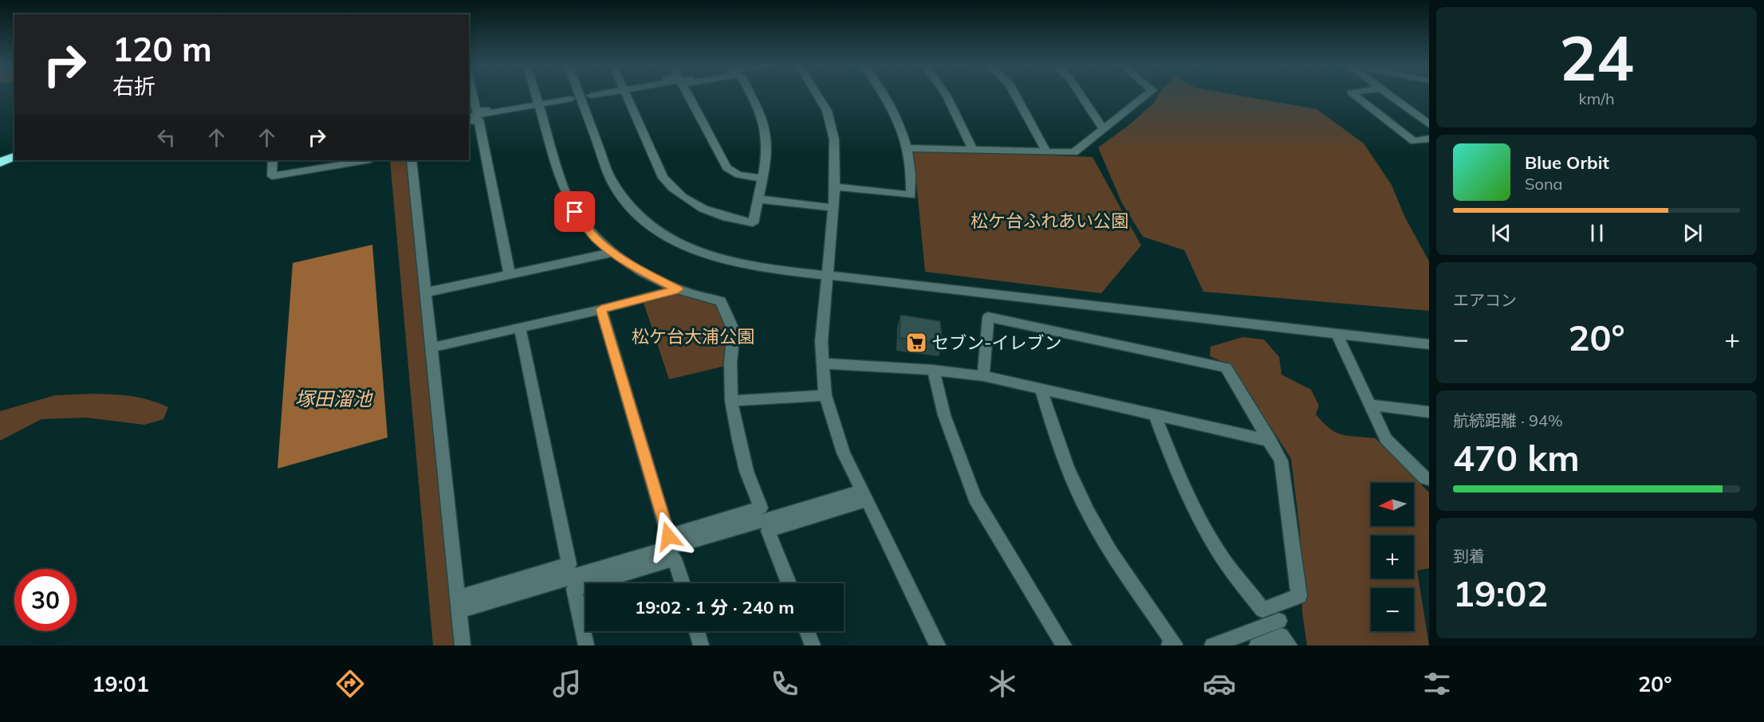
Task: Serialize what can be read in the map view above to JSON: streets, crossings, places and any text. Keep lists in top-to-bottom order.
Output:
{
  "water": ["塚田溜池"],
  "parks": ["松ケ台ふれあい公園", "松ケ台大浦公園"],
  "places": {
    "supermarket": ["セブン-イレブン"]
  },
  "north": "left",
  "page": {
    "tile": [
      ["24", "km/h"],
      "エアコン",
      ["航続距離 · 94%", "470 km"],
      ["到着", "19:02"]
    ],
    "turn": ["120 m", "右折"],
    "song": ["Blue Orbit", "Sona"],
    "heat": ["−", "20°", "+"],
    "map_buttons": ["+", "−"],
    "limit": "30",
    "trip": "19:02 · 1 分 · 240 m",
    "tabs": ["19:01", "20°"]
  }
}
